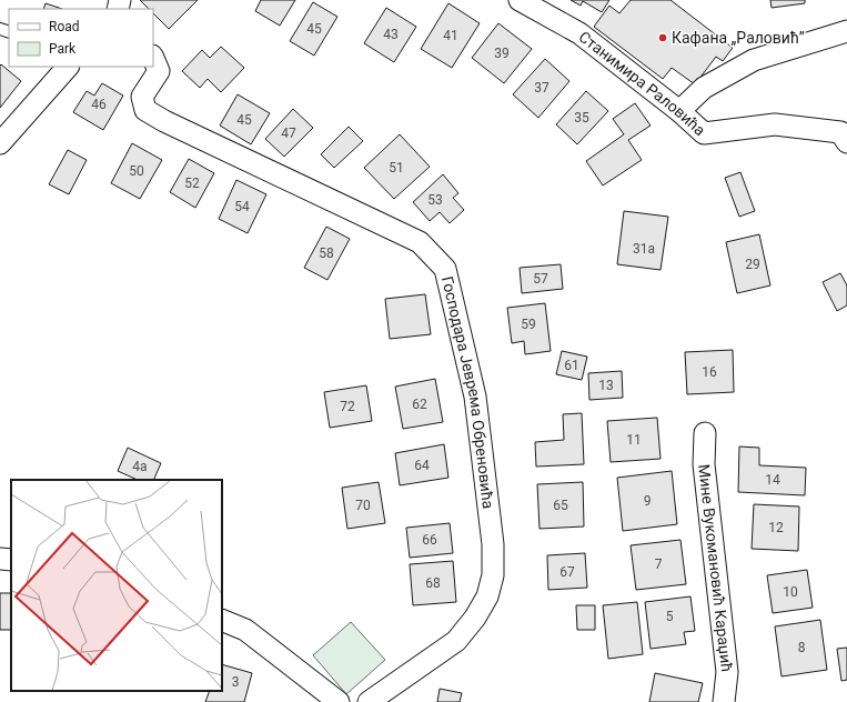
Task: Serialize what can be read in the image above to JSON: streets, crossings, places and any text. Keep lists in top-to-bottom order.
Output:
{
  "streets": {
    "street": ["Станимира Раловића", "Господара Јеврема Обреновића", "Мине Вукомановић Караџић"]
  },
  "places": ["Кафана „Раловић”"],
  "house_numbers": [
    "45",
    "43",
    "41",
    "39",
    "37",
    "46",
    "35",
    "45",
    "47",
    "51",
    "50",
    "52",
    "53",
    "54",
    "31a",
    "58",
    "29",
    "57",
    "59",
    "61",
    "16",
    "13",
    "62",
    "72",
    "11",
    "64",
    "4a",
    "14",
    "9",
    "70",
    "65",
    "12",
    "66",
    "7",
    "67",
    "68",
    "10",
    "5",
    "8",
    "3"
  ],
  "legend": ["Road", "Park"]
}
